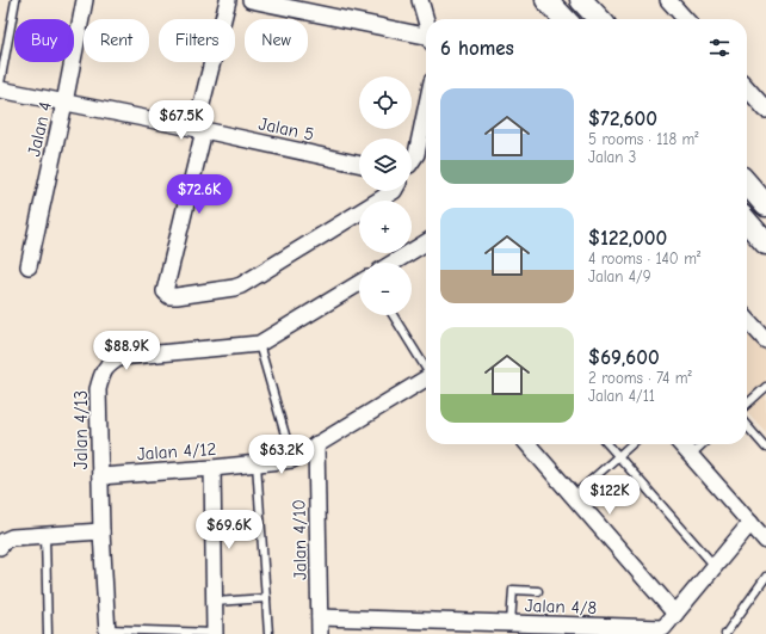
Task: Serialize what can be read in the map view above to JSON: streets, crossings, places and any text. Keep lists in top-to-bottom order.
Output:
{
  "streets": {
    "street": [
      "Jalan 4",
      "Jalan 5",
      "Jalan 4/13",
      "Jalan 4/12",
      "Jalan 4/10",
      "Jalan 4/8"
    ]
  },
  "crossings": [
    ["Jalan 4", "Jalan 5"],
    ["Jalan 4/13", "Jalan 4/12"],
    ["Jalan 4/12", "Jalan 4/10"],
    ["Jalan 4/10", "Jalan 4/8"]
  ],
  "page": {
    "chip": [
      "Buy",
      "Rent",
      "Filters",
      "New"
    ],
    "heading": "6 homes",
    "map_buttons": ["+", "−"],
    "list": [
      {
        "name": "$72,600",
        "note": "5 rooms · 118 m² · Jalan 3"
      },
      {
        "name": "$122,000",
        "note": "4 rooms · 140 m² · Jalan 4/9"
      },
      {
        "name": "$69,600",
        "note": "2 rooms · 74 m² · Jalan 4/11"
      }
    ],
    "price": [
      "$67.5K",
      "$72.6K",
      "$88.9K",
      "$63.2K",
      "$122K",
      "$69.6K"
    ]
  }
}
